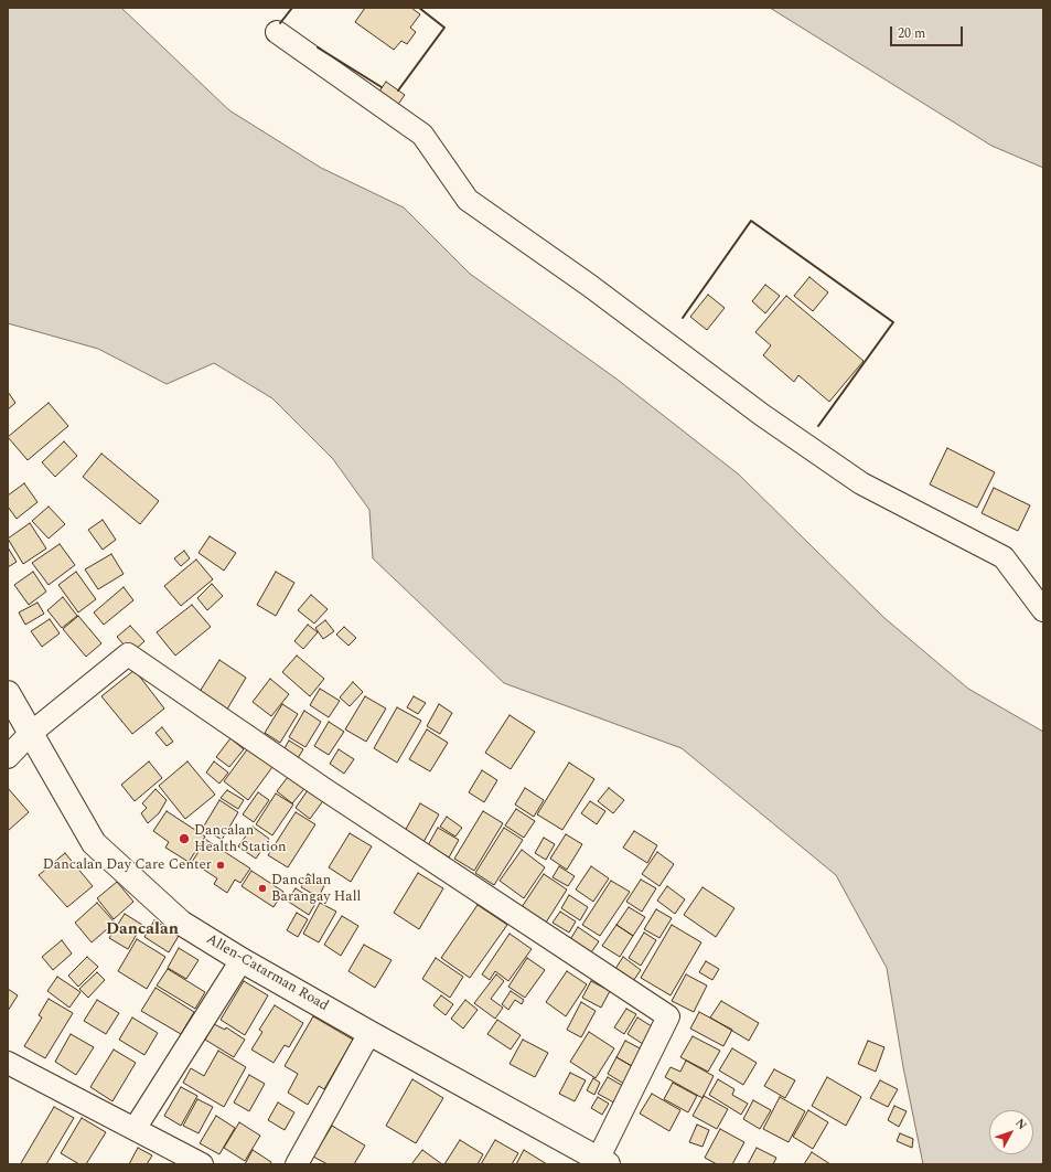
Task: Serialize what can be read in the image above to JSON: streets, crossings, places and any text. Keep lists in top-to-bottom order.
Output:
{
  "streets": {
    "main road": ["Allen-Catarman Road"]
  },
  "districts": ["Dancalan"],
  "places": ["Dancalan Health Station", "Dancalan Day Care Center", "Dancalan Barangay Hall"],
  "scale_bar": "20 m",
  "north": "top right"
}
